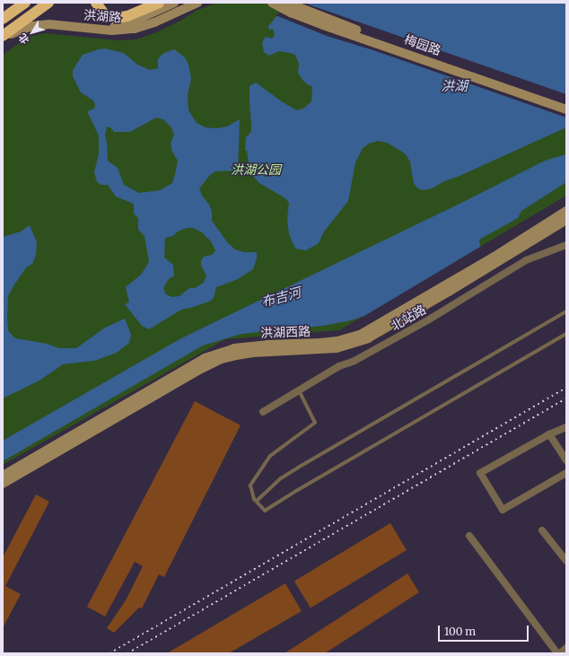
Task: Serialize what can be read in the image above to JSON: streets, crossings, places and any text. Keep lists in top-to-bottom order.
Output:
{
  "streets": {
    "main road": ["洪湖路", "梅园路", "洪湖西路"],
    "street": ["北站路"]
  },
  "water": ["洪湖", "布吉河"],
  "parks": ["洪湖公园"],
  "scale_bar": "100 m",
  "north": "bottom left"
}
